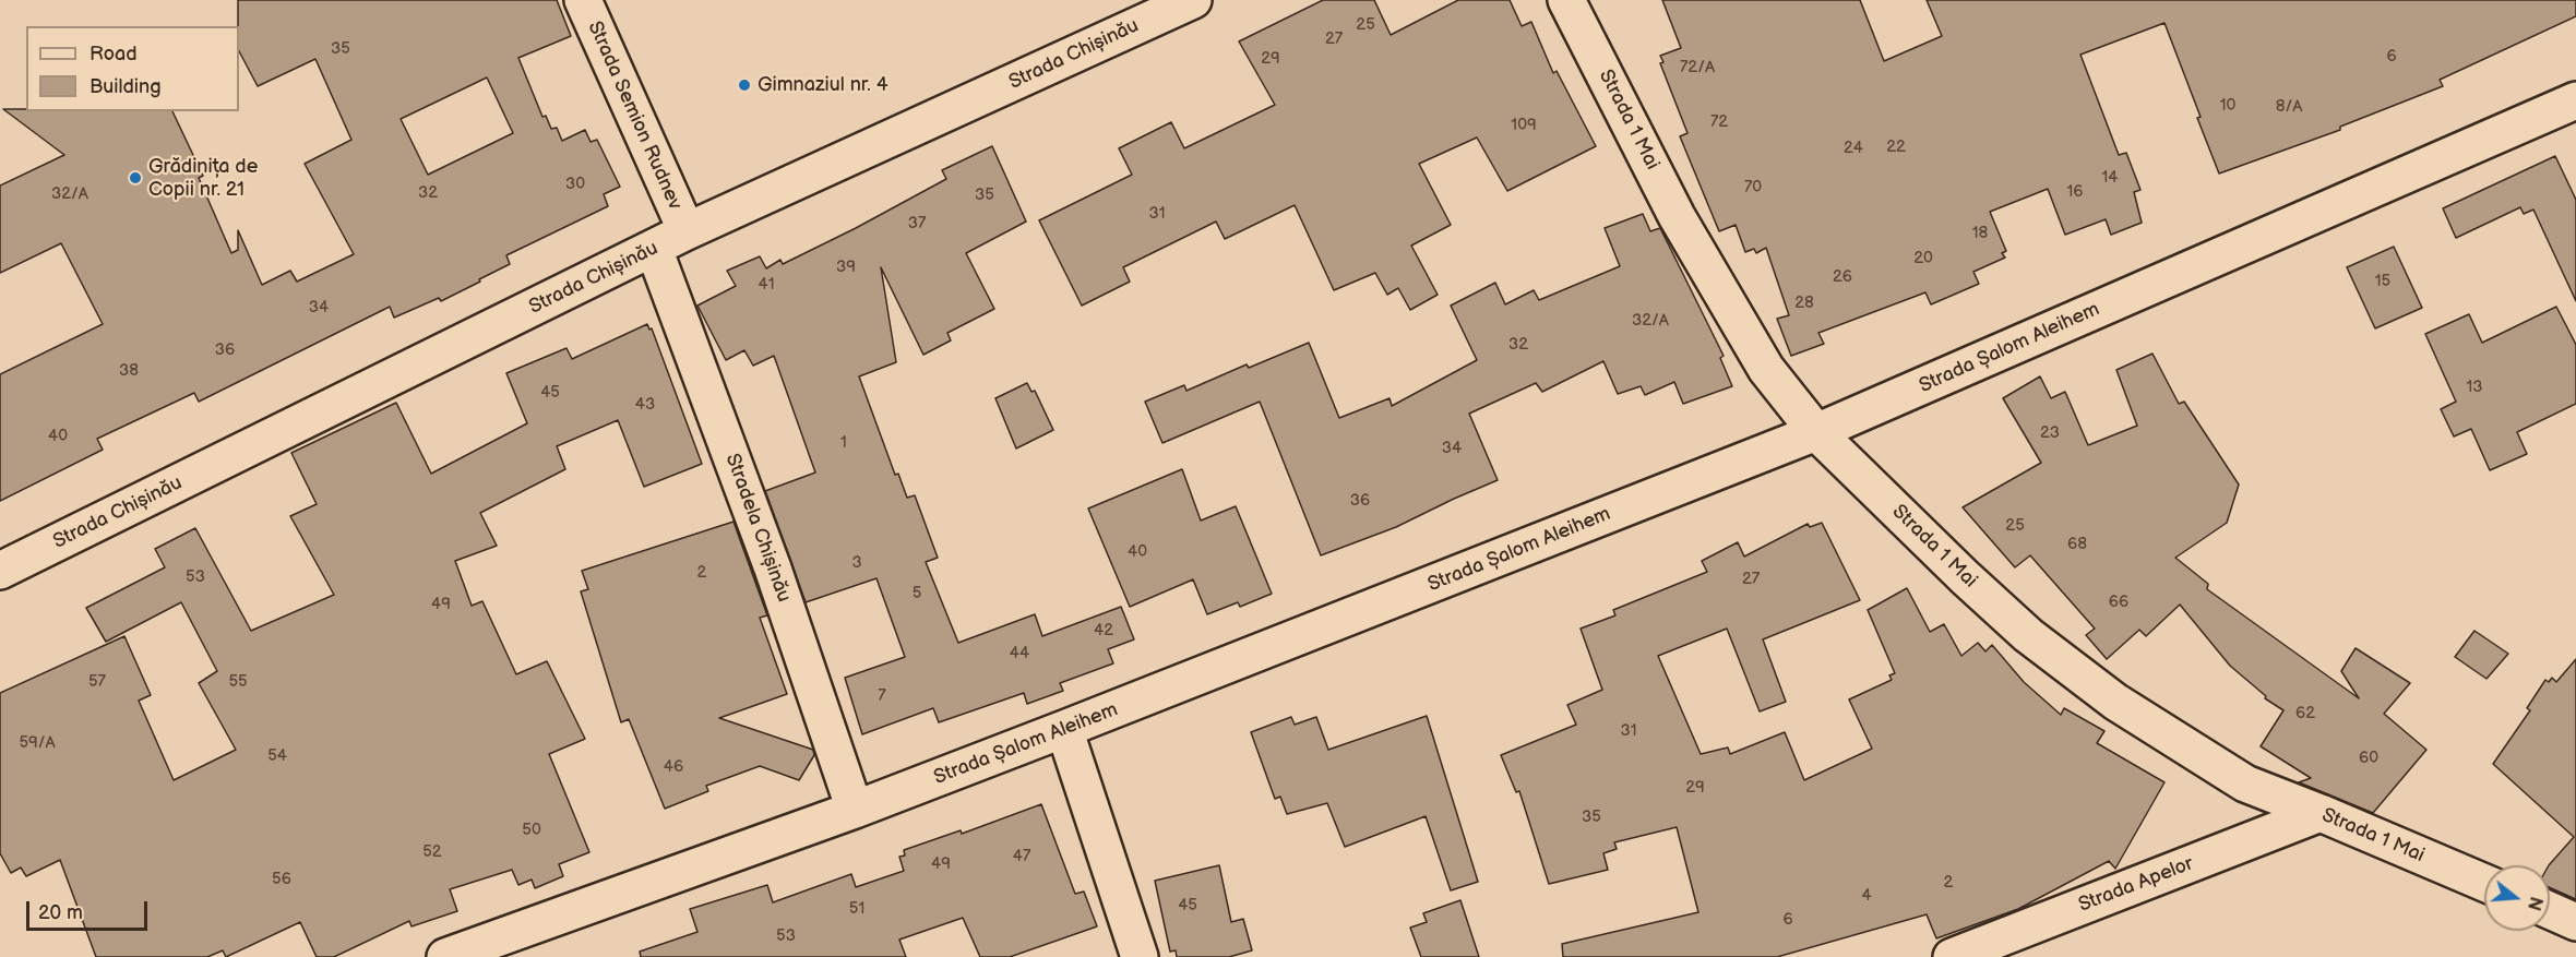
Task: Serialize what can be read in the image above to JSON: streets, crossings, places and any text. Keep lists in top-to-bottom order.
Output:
{
  "streets": {
    "street": [
      "Strada Chișinău",
      "Strada Semion Rudnev",
      "Strada 1 Mai",
      "Strada Șalom Aleihem",
      "Stradela Chișinău",
      "Strada Apelor"
    ]
  },
  "crossings": [
    ["Strada Chișinău", "Strada Semion Rudnev"],
    ["Strada Chișinău", "Stradela Chișinău"],
    ["Strada 1 Mai", "Strada Șalom Aleihem"],
    ["Strada 1 Mai", "Strada Apelor"],
    ["Strada Șalom Aleihem", "Stradela Chișinău"]
  ],
  "places": ["Gimnaziul nr. 4", "Grădinița de Copii nr. 21"],
  "house_numbers": [
    "25",
    "27",
    "35",
    "6",
    "29",
    "72/A",
    "10",
    "8/A",
    "72",
    "109",
    "22",
    "24",
    "14",
    "30",
    "70",
    "16",
    "32",
    "32/A",
    "35",
    "31",
    "37",
    "18",
    "20",
    "39",
    "26",
    "15",
    "41",
    "28",
    "34",
    "32/A",
    "32",
    "36",
    "38",
    "13",
    "45",
    "43",
    "23",
    "40",
    "1",
    "34",
    "36",
    "25",
    "68",
    "40",
    "3",
    "2",
    "53",
    "27",
    "5",
    "66",
    "49",
    "42",
    "44",
    "57",
    "55",
    "7",
    "62",
    "31",
    "59/A",
    "54",
    "60",
    "46",
    "29",
    "35",
    "50",
    "52",
    "47",
    "49",
    "56",
    "2",
    "4",
    "45",
    "51",
    "6",
    "53"
  ],
  "legend": ["Road", "Building"],
  "scale_bar": "20 m",
  "north": "right"
}
